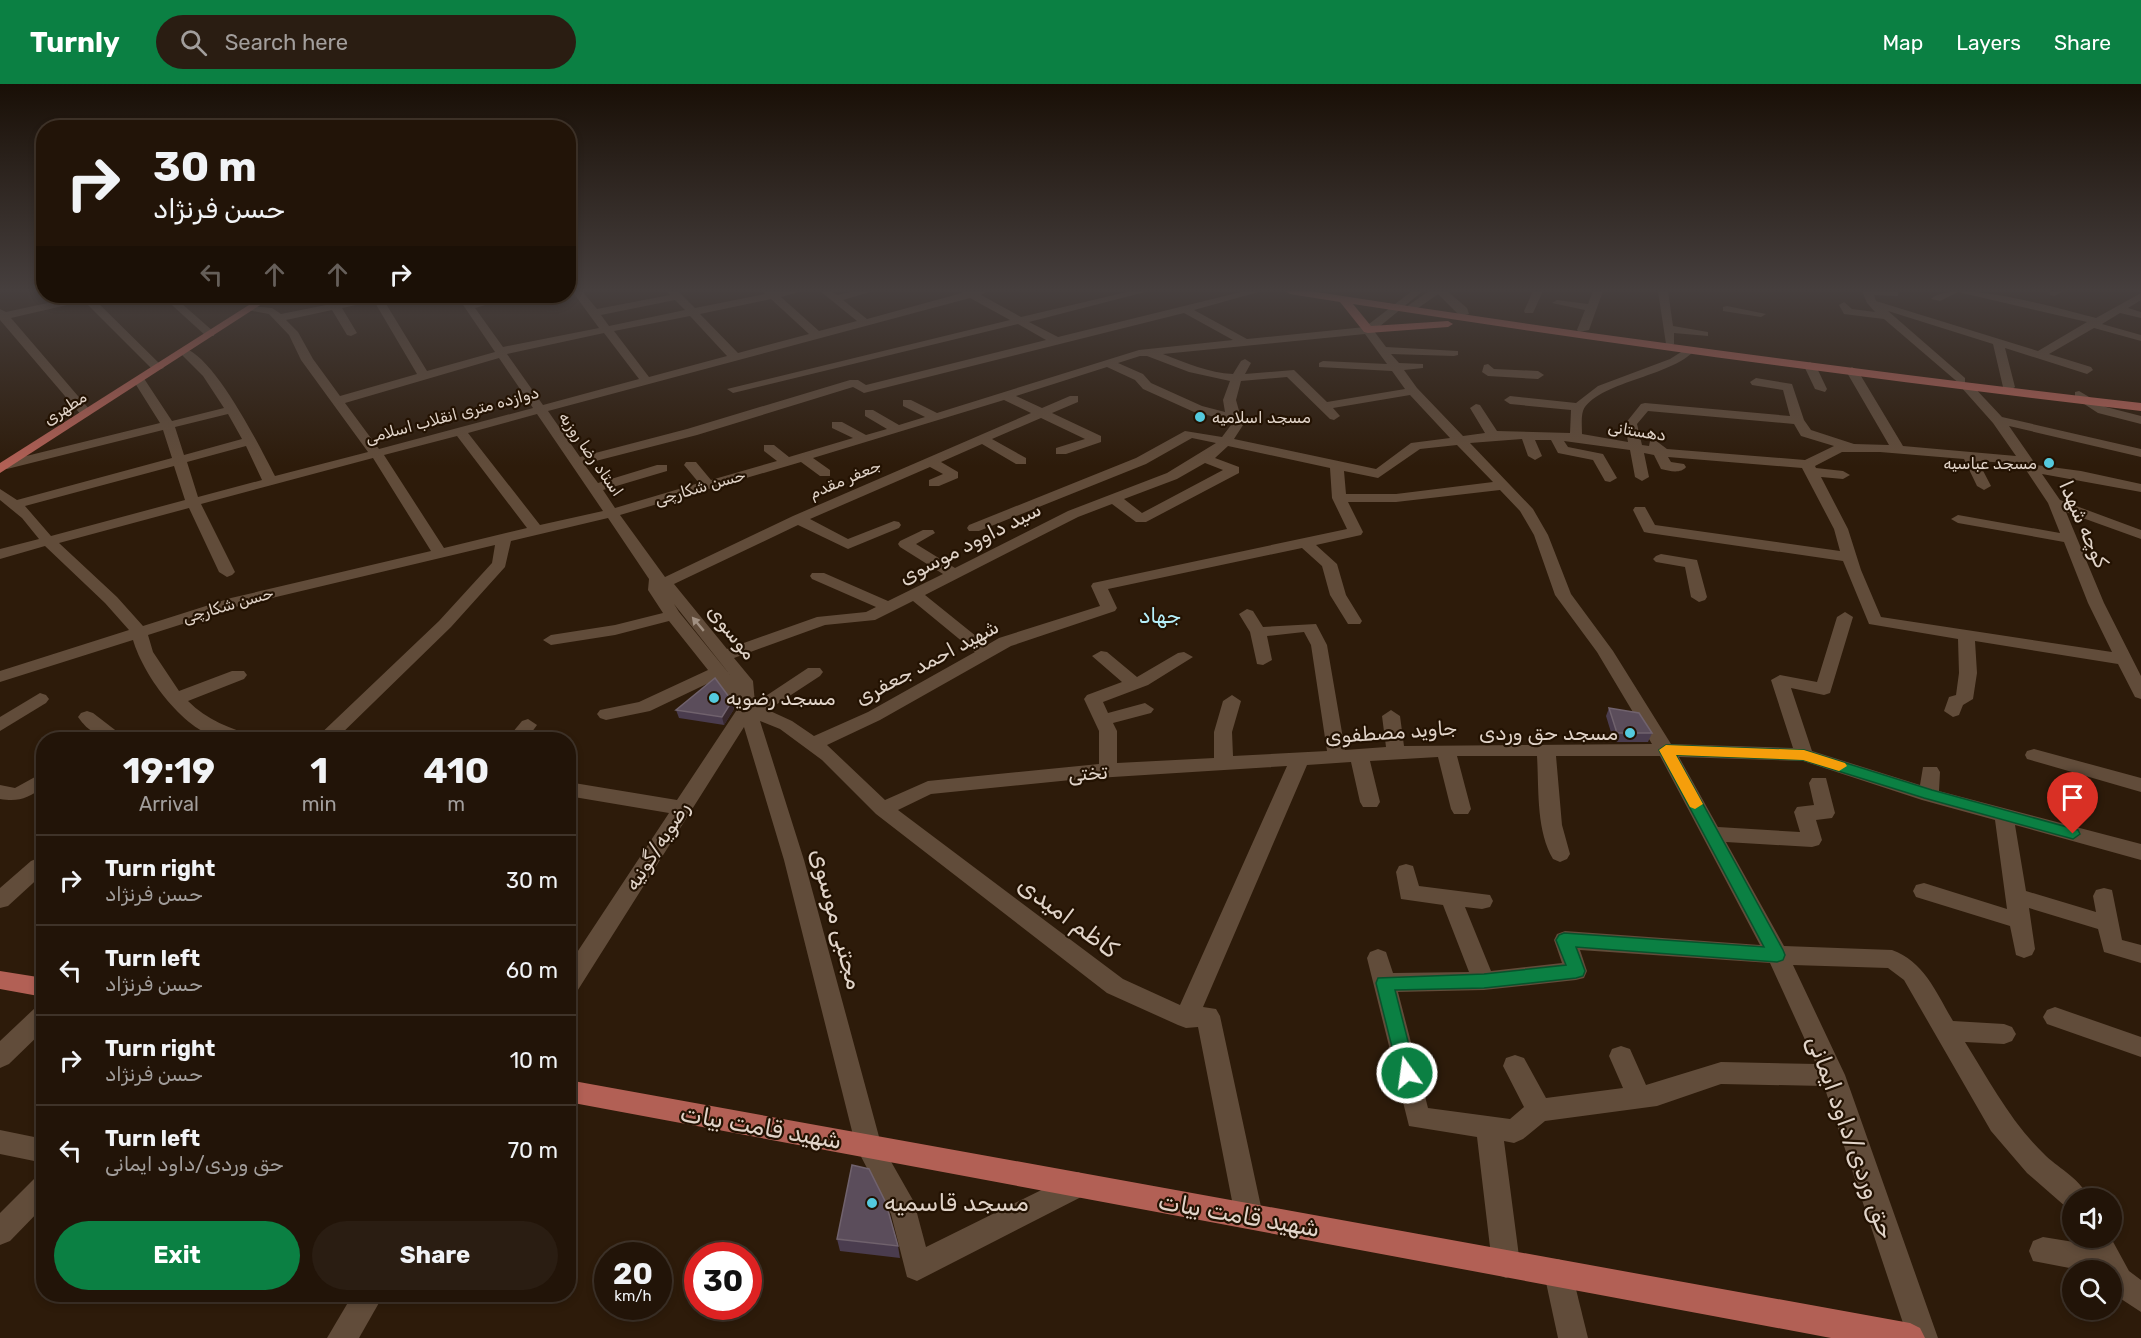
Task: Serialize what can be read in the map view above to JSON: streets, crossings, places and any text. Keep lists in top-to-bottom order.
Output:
{
  "streets": {
    "main road": ["مطهری", "شهید قامت بیات"],
    "street": [
      "دوازده متری انقلاب اسلامی",
      "دهستانی",
      "استاد رضا روزبه",
      "جعفر مقدم",
      "حسن شکارچی",
      "کوچه شهدا",
      "سید داوود موسوی",
      "موسوی",
      "شهید احمد جعفری",
      "جاوید مصطفوی",
      "تختی",
      "رضویه/گونیه",
      "کاظم امیدی",
      "مجتبی موسوی",
      "حق وردی/داود ایمانی"
    ]
  },
  "crossings": [
    ["دوازده متری انقلاب اسلامی", "استاد رضا روزبه"],
    ["دهستانی", "حق وردی/داود ایمانی"],
    ["استاد رضا روزبه", "حسن شکارچی"],
    ["استاد رضا روزبه", "موسوی"],
    ["جعفر مقدم", "موسوی"],
    ["حسن شکارچی", "موسوی"],
    ["سید داوود موسوی", "موسوی"],
    ["موسوی", "رضویه/گونیه"],
    ["موسوی", "کاظم امیدی"],
    ["موسوی", "مجتبی موسوی"],
    ["شهید احمد جعفری", "کاظم امیدی"],
    ["جاوید مصطفوی", "تختی"],
    ["جاوید مصطفوی", "حق وردی/داود ایمانی"],
    ["تختی", "کاظم امیدی"],
    ["رضویه/گونیه", "کاظم امیدی"],
    ["رضویه/گونیه", "مجتبی موسوی"],
    ["کاظم امیدی", "مجتبی موسوی"],
    ["کاظم امیدی", "شهید قامت بیات"],
    ["مجتبی موسوی", "شهید قامت بیات"]
  ],
  "districts": ["جهاد"],
  "places": [
    "مسجد اسلامیه",
    "مسجد عباسیه",
    "مسجد رضویه",
    "مسجد حق وردی",
    "مسجد قاسمیه"
  ],
  "page": {
    "header": "Turnly",
    "search": "Search here",
    "nav": ["Map", "Layers", "Share"],
    "turn": ["30 m", "حسن فرنژاد"],
    "eta": [
      "19:19",
      "Arrival",
      "1",
      "min",
      "410",
      "m"
    ],
    "list": [
      {
        "name": "Turn right",
        "note": "حسن فرنژاد",
        "value": "30 m"
      },
      {
        "name": "Turn left",
        "note": "حسن فرنژاد",
        "value": "60 m"
      },
      {
        "name": "Turn right",
        "note": "حسن فرنژاد",
        "value": "10 m"
      },
      {
        "name": "Turn left",
        "note": "حق وردی/داود ایمانی",
        "value": "70 m"
      }
    ],
    "buttons": ["Exit", "Share"],
    "speed": "20 km/h",
    "limit": "30"
  }
}
